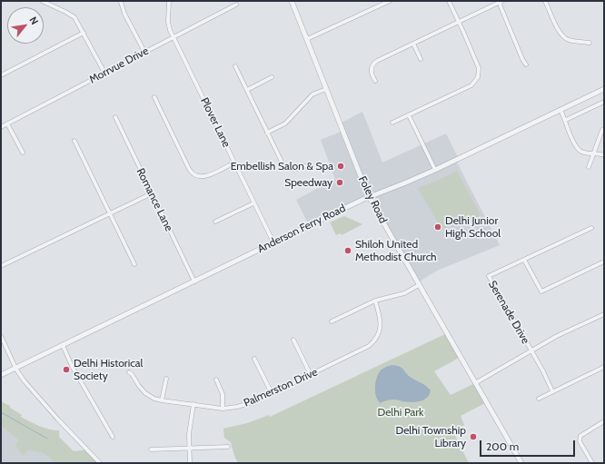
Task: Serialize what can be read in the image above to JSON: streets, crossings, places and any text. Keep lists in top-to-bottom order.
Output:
{
  "streets": {
    "street": [
      "Morrvue Drive",
      "Plover Lane",
      "Romance Lane",
      "Foley Road",
      "Anderson Ferry Road",
      "Serenade Drive",
      "Palmerston Drive"
    ]
  },
  "crossings": [
    ["Morrvue Drive", "Plover Lane"],
    ["Plover Lane", "Anderson Ferry Road"],
    ["Romance Lane", "Anderson Ferry Road"],
    ["Foley Road", "Anderson Ferry Road"]
  ],
  "parks": ["Delhi Park"],
  "places": [
    "Embellish Salon & Spa",
    "Speedway",
    "Delhi Junior High School",
    "Shiloh United Methodist Church",
    "Delhi Historical Society",
    "Delhi Township Library"
  ],
  "scale_bar": "200 m",
  "north": "top right"
}
